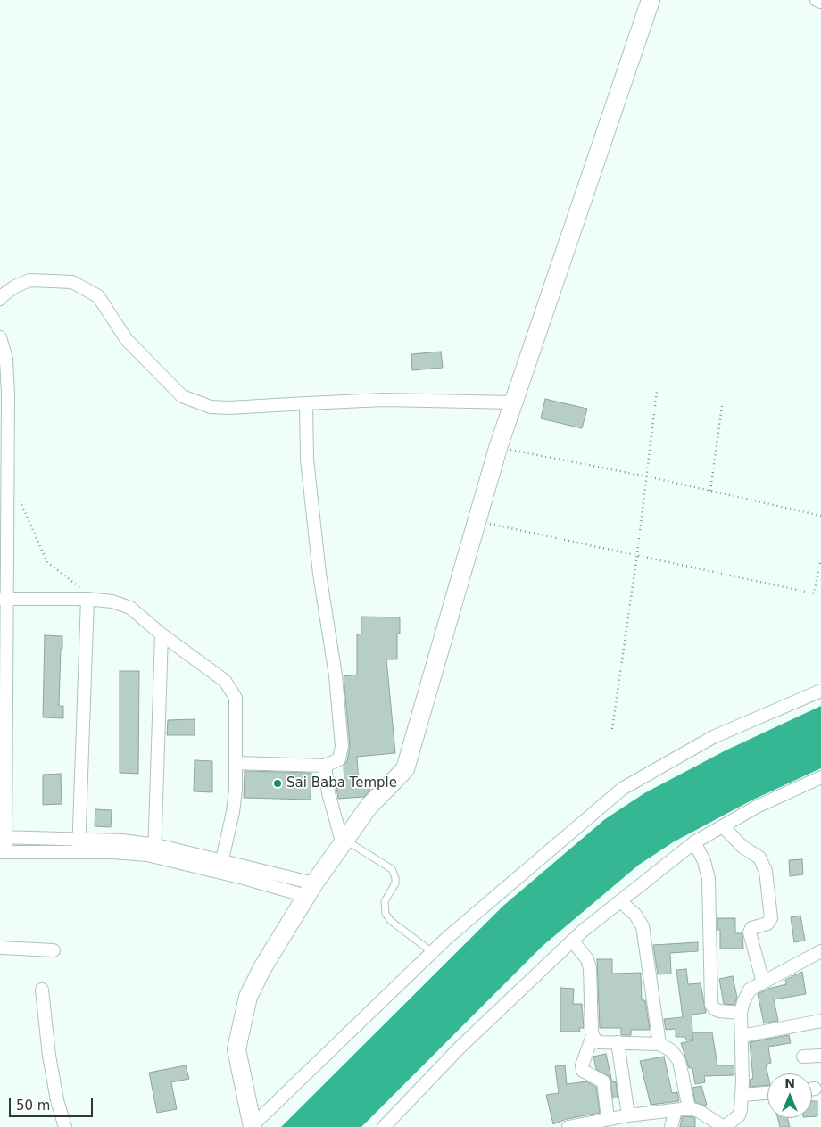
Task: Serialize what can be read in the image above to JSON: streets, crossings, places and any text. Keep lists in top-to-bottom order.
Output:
{
  "places": ["Sai Baba Temple"],
  "scale_bar": "50 m",
  "north": "top"
}
